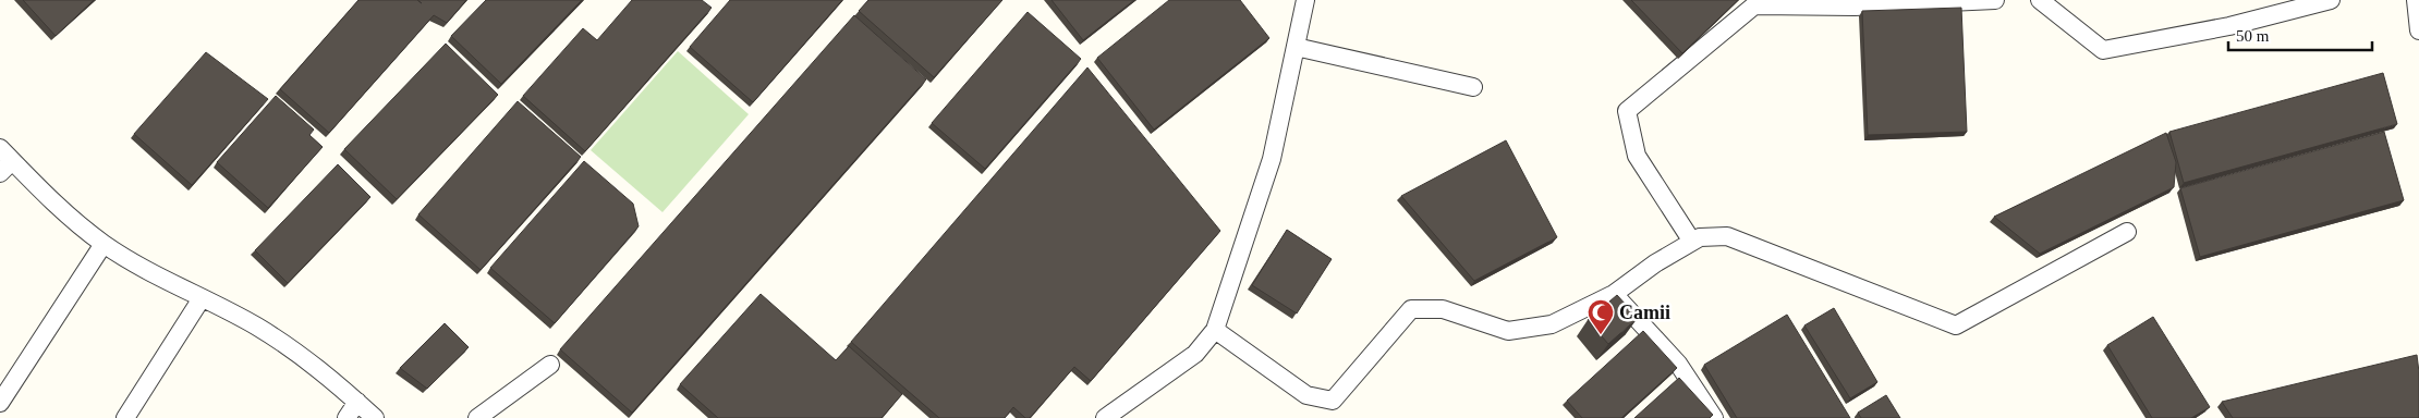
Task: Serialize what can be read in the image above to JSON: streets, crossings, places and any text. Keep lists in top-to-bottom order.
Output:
{
  "places": {
    "mosque": ["Camii"]
  },
  "scale_bar": "50 m"
}
